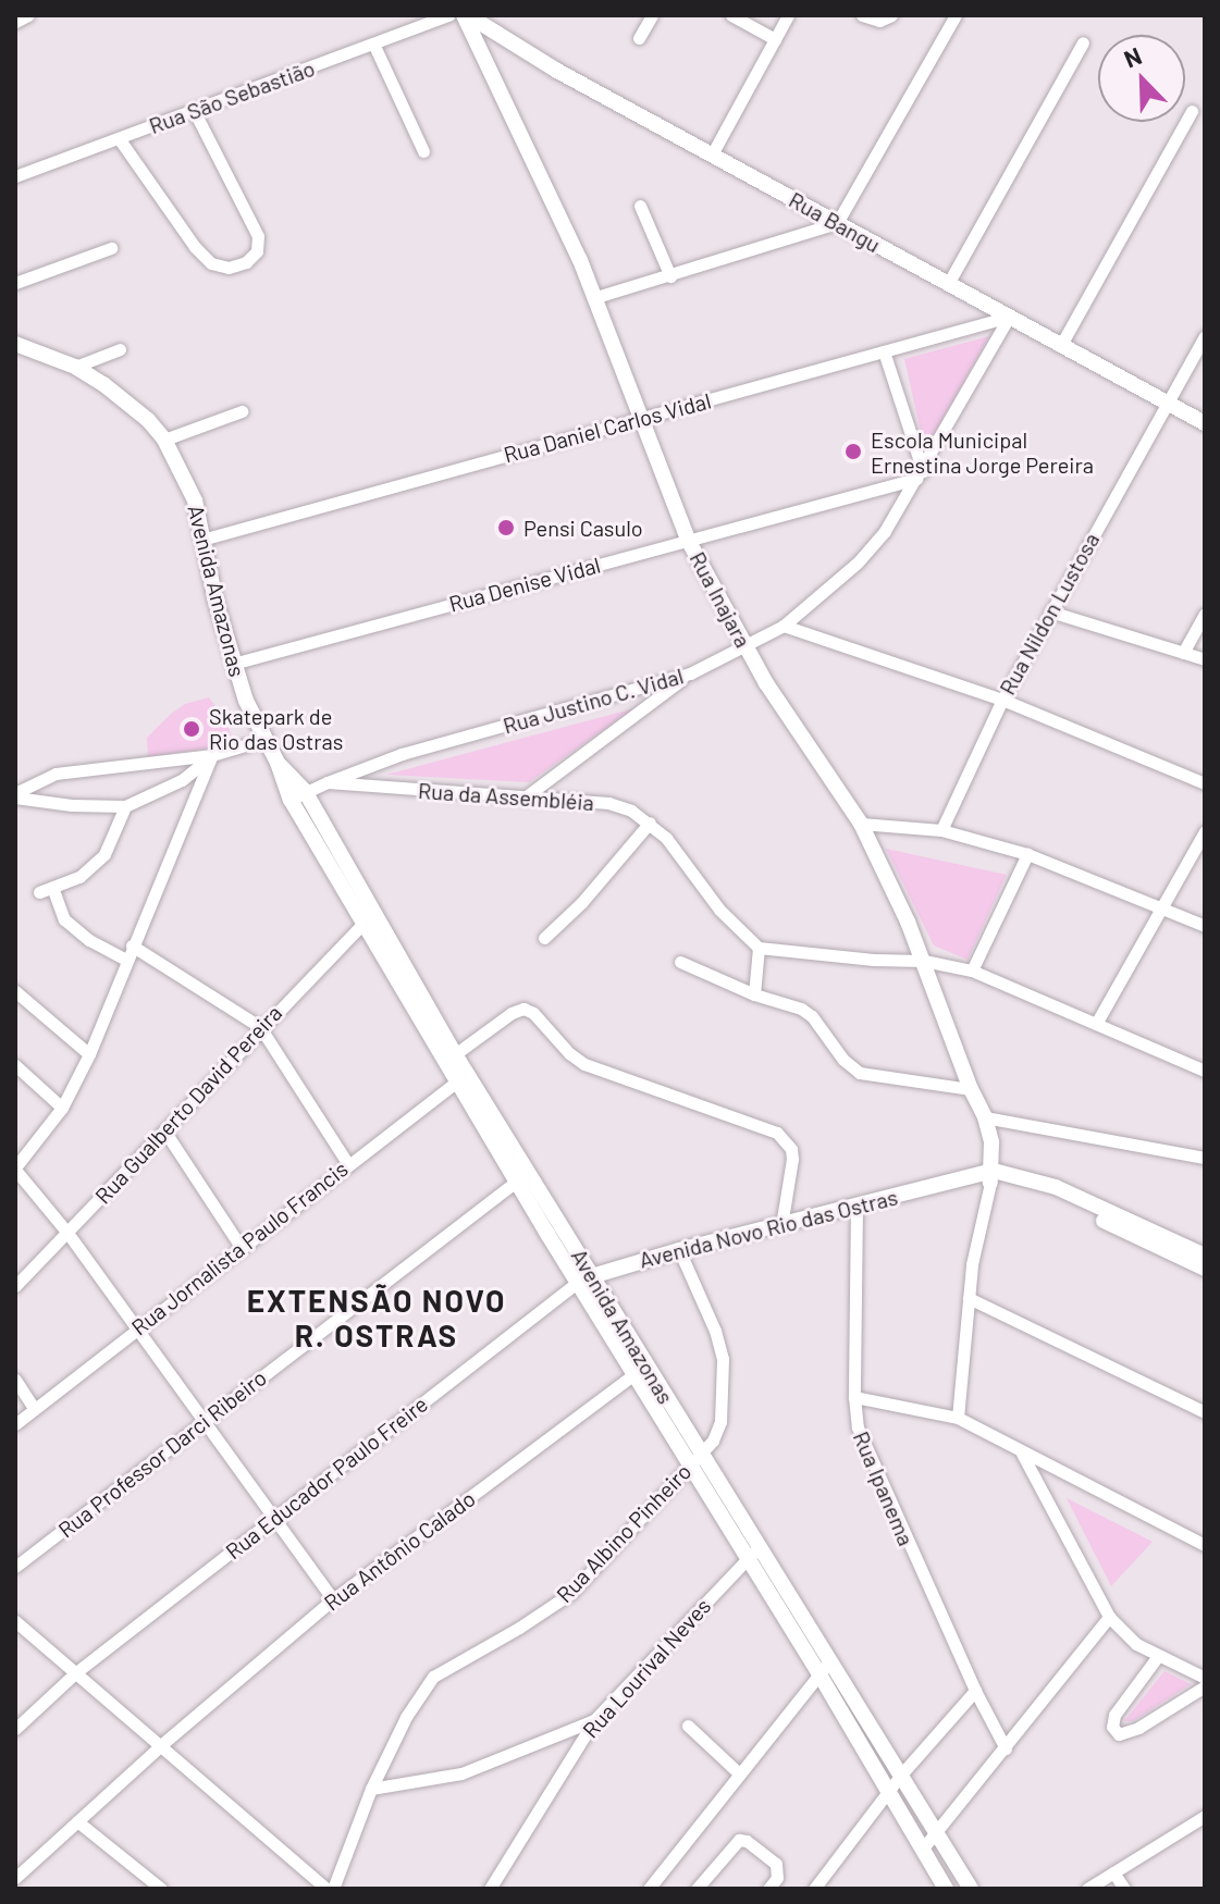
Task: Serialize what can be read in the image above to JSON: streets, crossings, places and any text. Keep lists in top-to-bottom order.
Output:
{
  "streets": {
    "street": [
      "Rua São Sebastião",
      "Rua Bangu",
      "Rua Daniel Carlos Vidal",
      "Rua Denise Vidal",
      "Avenida Amazonas",
      "Rua Inajara",
      "Rua Nildon Lustosa",
      "Rua Justino C. Vidal",
      "Rua da Assembléia",
      "Rua Gualberto David Pereira",
      "Avenida Novo Rio das Ostras",
      "Rua Jornalista Paulo Francis",
      "Rua Professor Darci Ribeiro",
      "Rua Educador Paulo Freire",
      "Rua Ipanema",
      "Rua Albino Pinheiro",
      "Rua Antônio Calado",
      "Rua Lourival Neves"
    ]
  },
  "crossings": [
    ["Rua Bangu", "Rua Daniel Carlos Vidal"],
    ["Rua Bangu", "Rua Inajara"],
    ["Rua Bangu", "Rua Nildon Lustosa"],
    ["Rua Bangu", "Rua Justino C. Vidal"],
    ["Rua Daniel Carlos Vidal", "Avenida Amazonas"],
    ["Rua Daniel Carlos Vidal", "Rua Inajara"],
    ["Rua Daniel Carlos Vidal", "Rua Justino C. Vidal"],
    ["Rua Denise Vidal", "Avenida Amazonas"],
    ["Rua Denise Vidal", "Rua Inajara"],
    ["Rua Denise Vidal", "Rua Justino C. Vidal"],
    ["Avenida Amazonas", "Rua da Assembléia"],
    ["Avenida Amazonas", "Rua Gualberto David Pereira"],
    ["Avenida Amazonas", "Avenida Novo Rio das Ostras"],
    ["Avenida Amazonas", "Rua Jornalista Paulo Francis"],
    ["Avenida Amazonas", "Rua Professor Darci Ribeiro"],
    ["Avenida Amazonas", "Rua Educador Paulo Freire"],
    ["Avenida Amazonas", "Rua Albino Pinheiro"],
    ["Avenida Amazonas", "Rua Antônio Calado"],
    ["Avenida Amazonas", "Rua Lourival Neves"],
    ["Rua Inajara", "Rua Justino C. Vidal"],
    ["Rua Inajara", "Avenida Novo Rio das Ostras"],
    ["Rua Justino C. Vidal", "Rua da Assembléia"],
    ["Avenida Novo Rio das Ostras", "Rua Educador Paulo Freire"],
    ["Avenida Novo Rio das Ostras", "Rua Ipanema"],
    ["Avenida Novo Rio das Ostras", "Rua Albino Pinheiro"]
  ],
  "districts": ["EXTENSÃO NOVO R. OSTRAS"],
  "places": ["Escola Municipal Ernestina Jorge Pereira", "Pensi Casulo", "Skatepark de Rio das Ostras"],
  "north": "top left"
}
